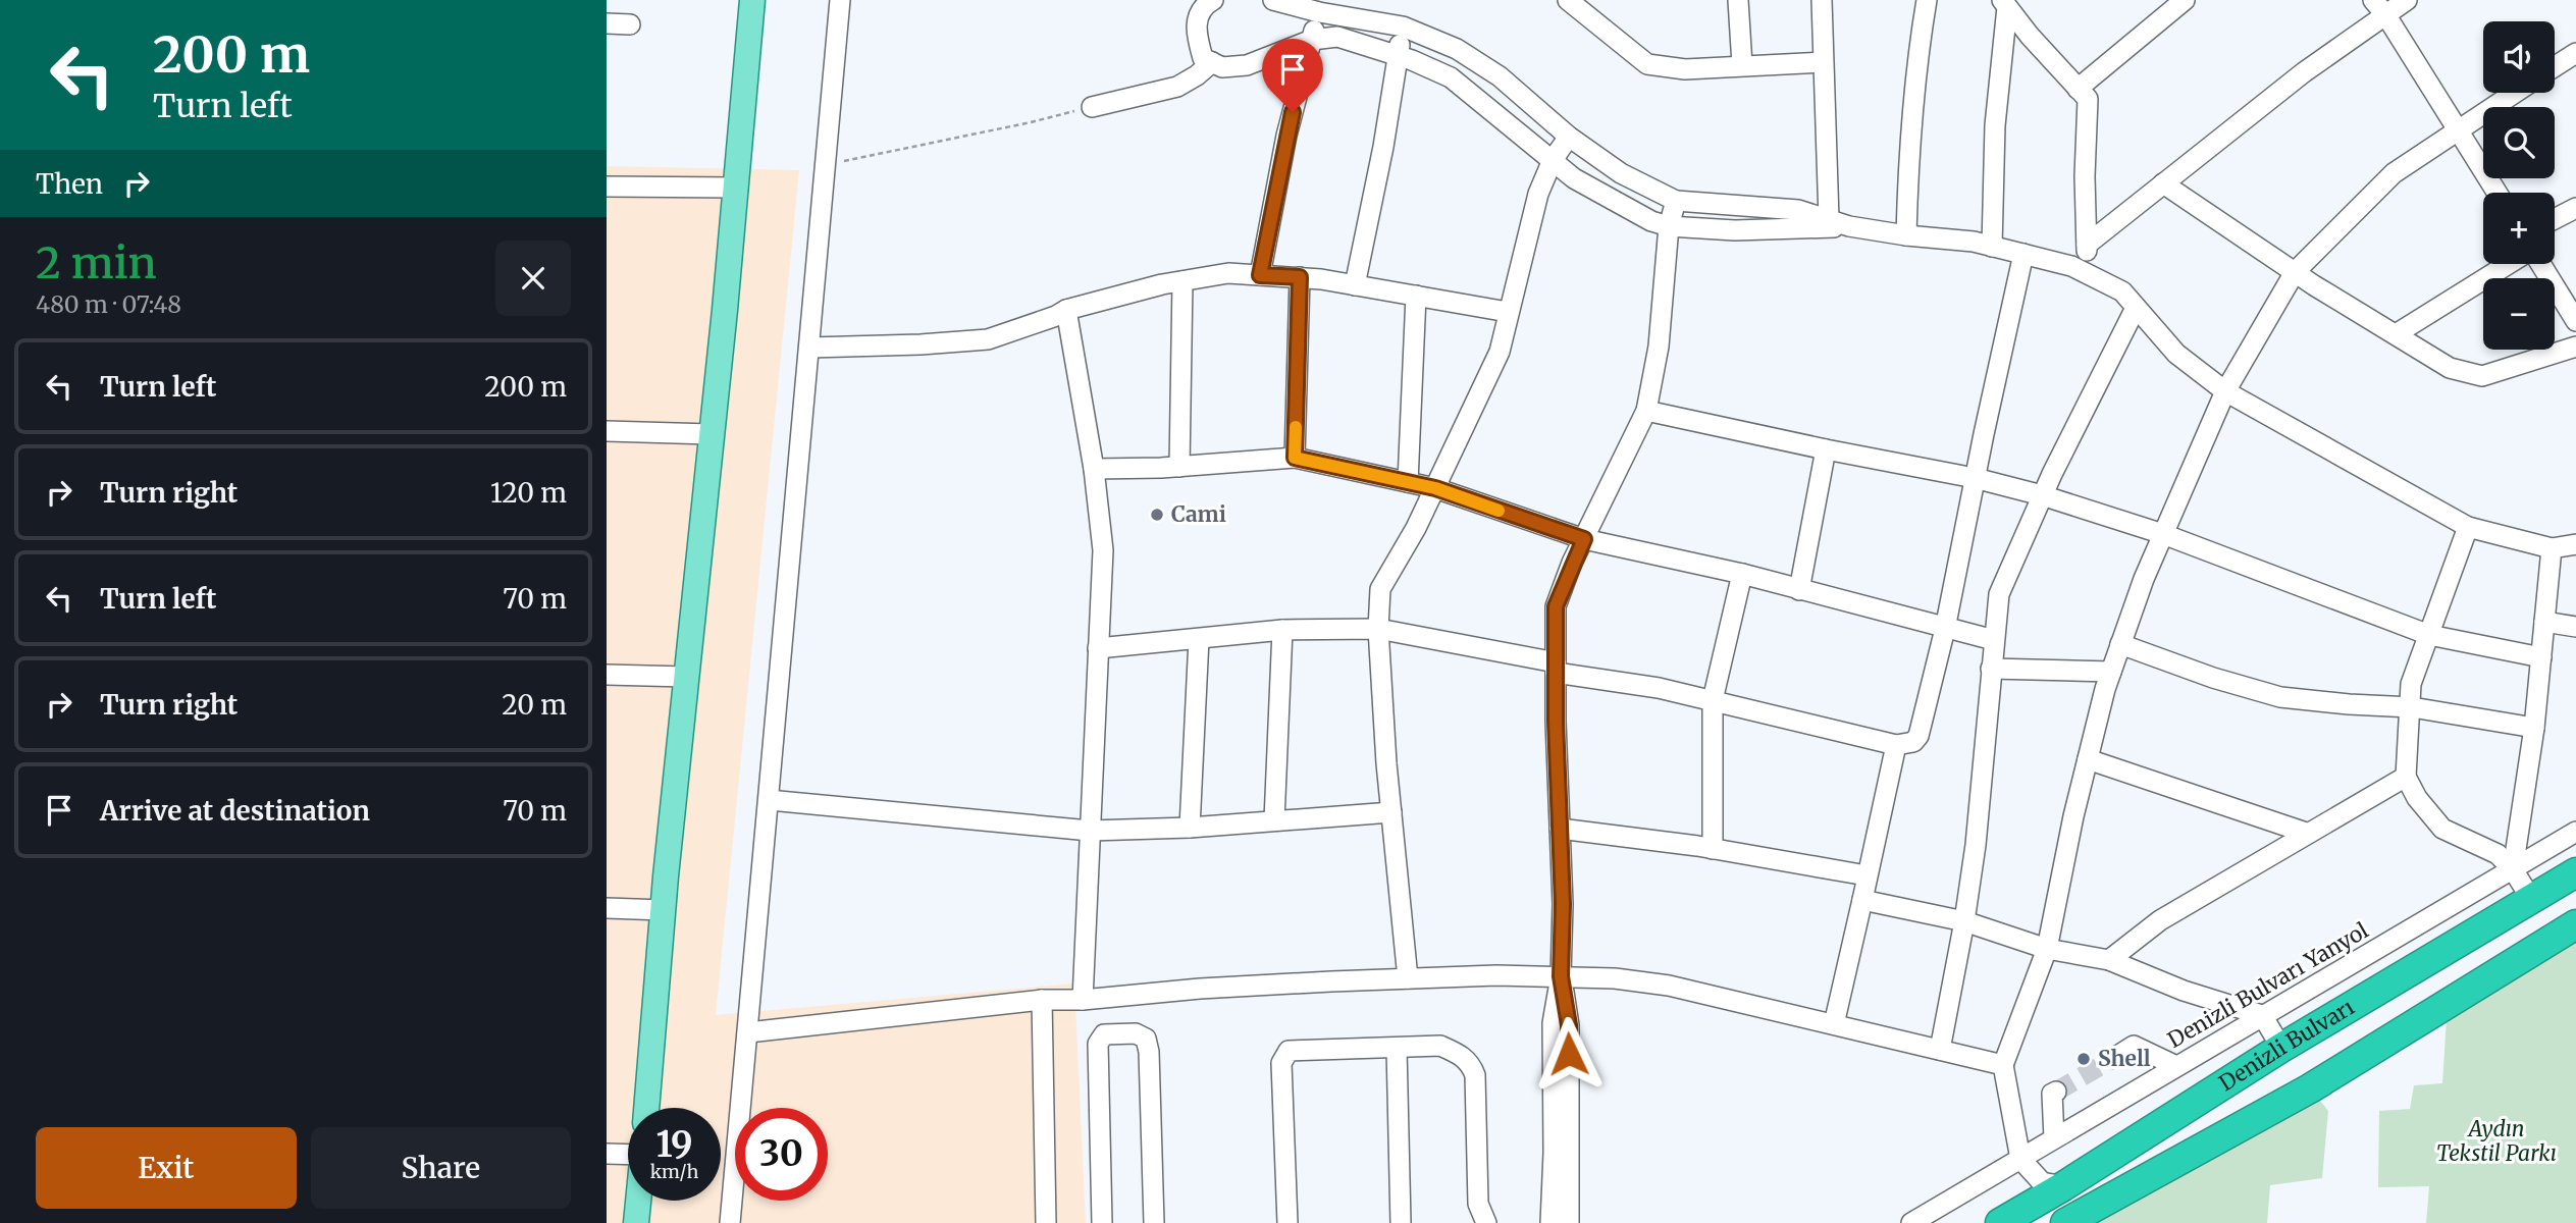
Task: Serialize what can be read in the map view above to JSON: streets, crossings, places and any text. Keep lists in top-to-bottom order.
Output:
{
  "streets": {
    "highway": ["Denizli Bulvarı"],
    "street": ["Denizli Bulvarı Yanyol"]
  },
  "parks": ["Aydın Tekstil Parkı"],
  "places": ["Cami", "Shell"],
  "page": {
    "turn": ["200 m", "Turn left"],
    "map_buttons": ["+", "−"],
    "then": "Then",
    "heading": ["2 min", "480 m · 07:48"],
    "list": [
      {
        "name": "Turn left",
        "value": "200 m"
      },
      {
        "name": "Turn right",
        "value": "120 m"
      },
      {
        "name": "Turn left",
        "value": "70 m"
      },
      {
        "name": "Turn right",
        "value": "20 m"
      },
      {
        "name": "Arrive at destination",
        "value": "70 m"
      }
    ],
    "speed": "19 km/h",
    "limit": "30",
    "buttons": ["Exit", "Share"]
  }
}
